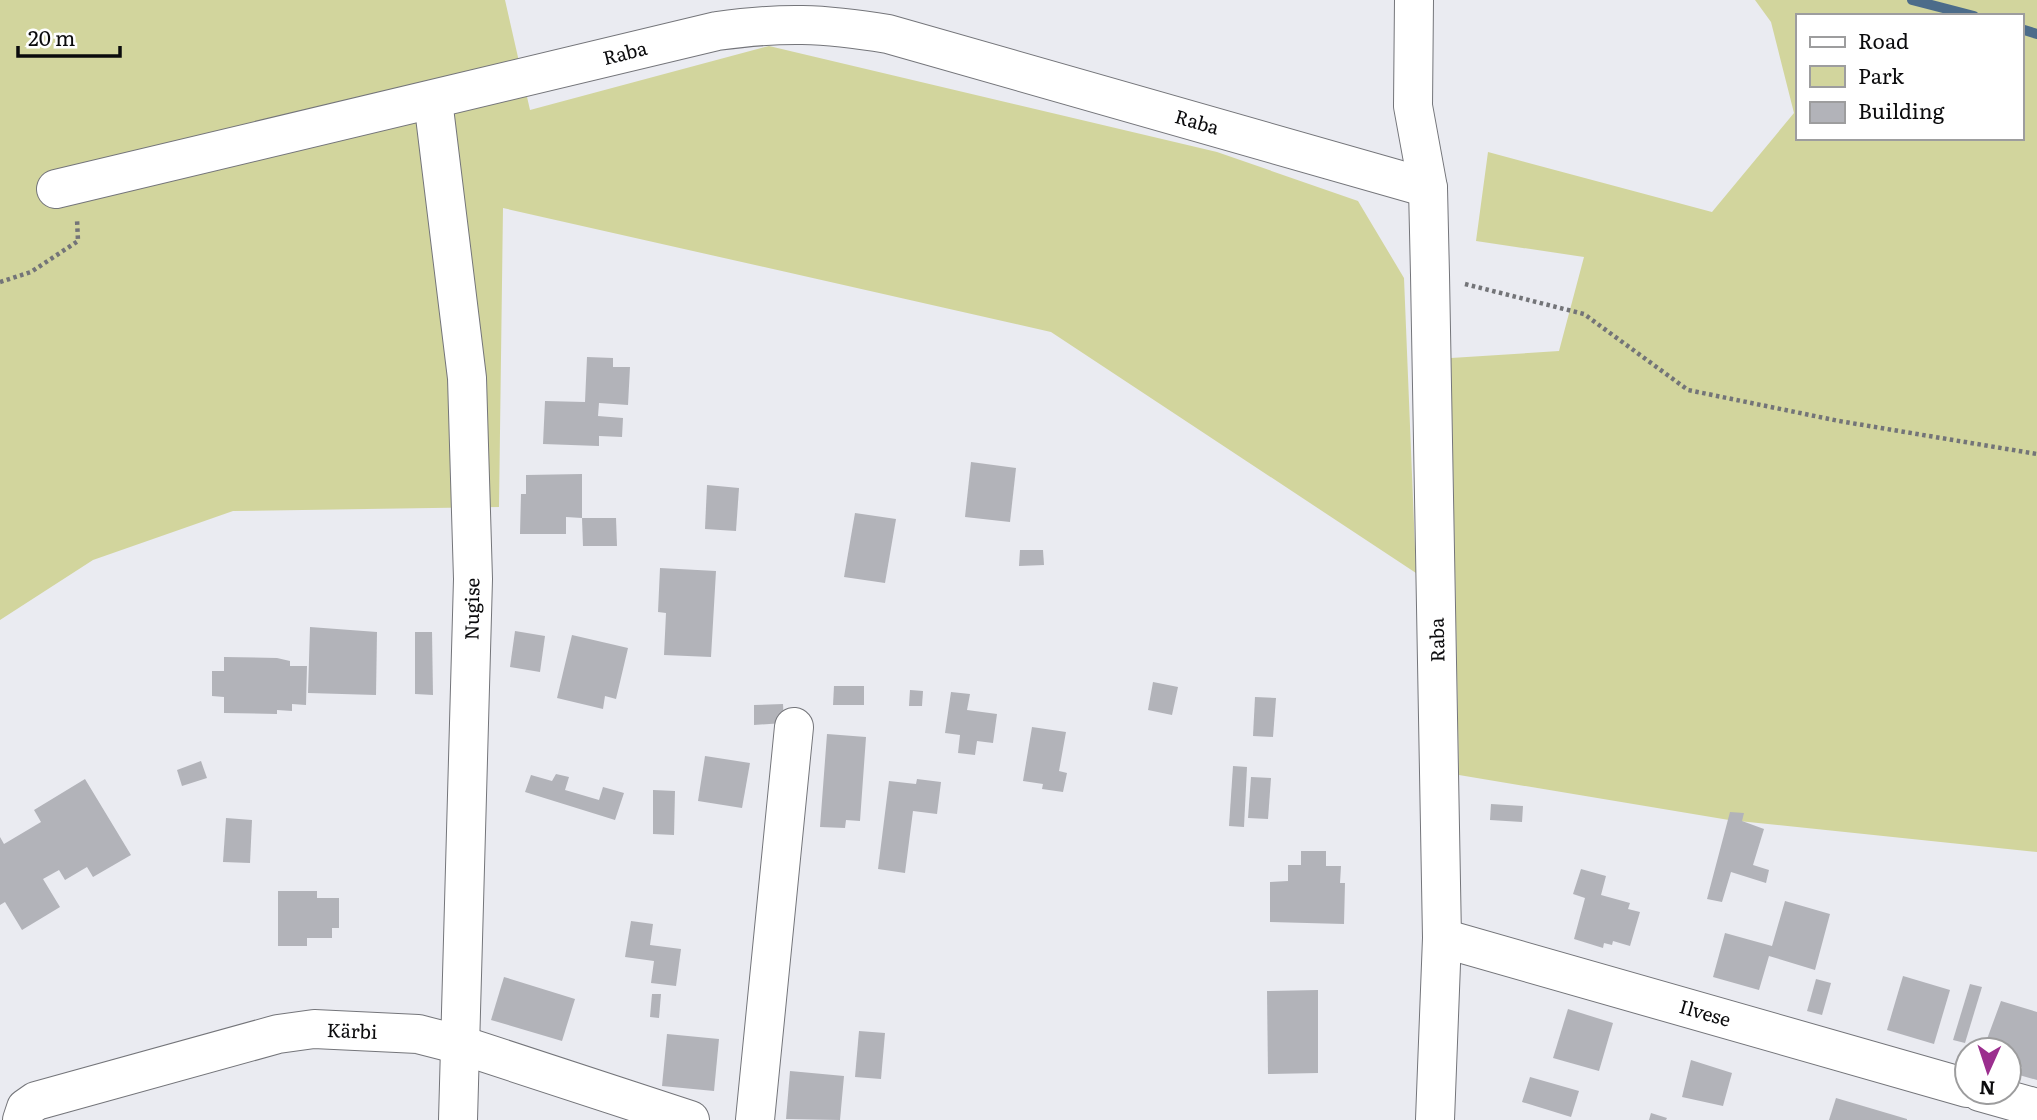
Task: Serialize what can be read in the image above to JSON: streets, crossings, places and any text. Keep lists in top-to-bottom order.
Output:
{
  "streets": {
    "street": [
      "Raba",
      "Nugise",
      "Ilvese",
      "Kärbi"
    ]
  },
  "crossings": [
    ["Raba", "Nugise"],
    ["Raba", "Ilvese"],
    ["Nugise", "Kärbi"]
  ],
  "legend": ["Road", "Park", "Building"],
  "scale_bar": "20 m",
  "north": "bottom"
}
